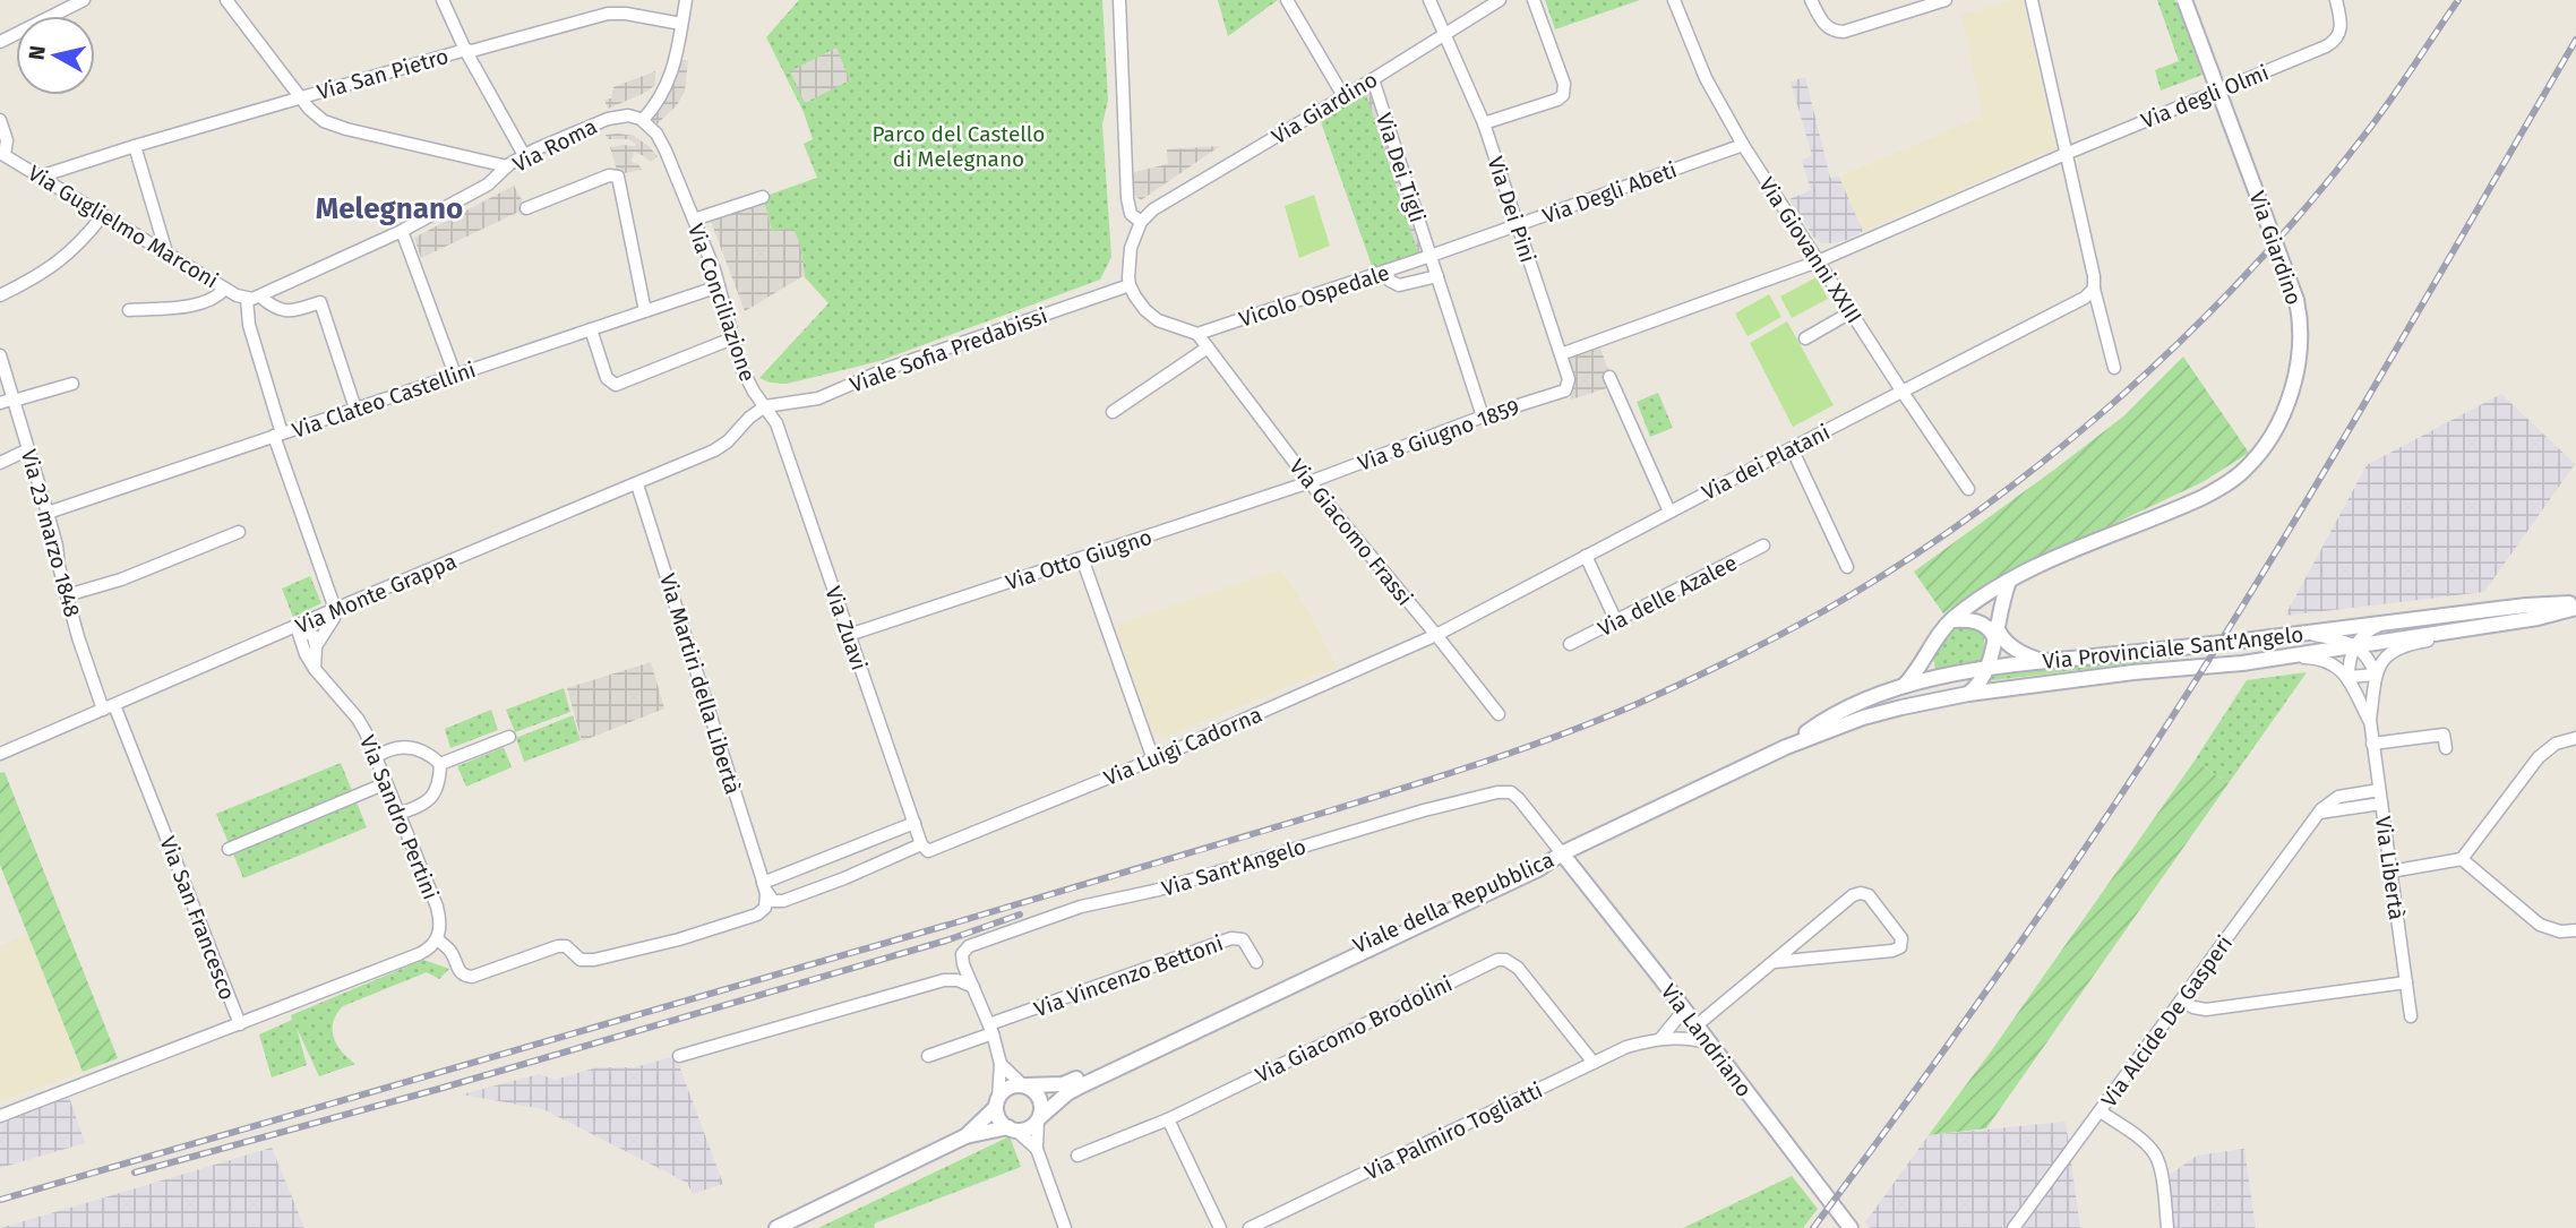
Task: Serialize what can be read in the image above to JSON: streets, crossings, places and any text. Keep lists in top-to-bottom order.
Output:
{
  "streets": {
    "street": [
      "Via San Pietro",
      "Via degli Olmi",
      "Via Giardino",
      "Via Roma",
      "Via Dei Tigli",
      "Via Degli Abeti",
      "Via Dei Pini",
      "Via Guglielmo Marconi",
      "Via Giovanni XXIII",
      "Vicolo Ospedale",
      "Via Conciliazione",
      "Viale Sofia Predabissi",
      "Via Clateo Castellini",
      "Via 8 Giugno 1859",
      "Via dei Platani",
      "Via Giacomo Frassi",
      "Via 23 marzo 1848",
      "Via Otto Giugno",
      "Via Monte Grappa",
      "Via delle Azalee",
      "Via Zuavi",
      "Via Provinciale Sant'Angelo",
      "Via Martiri della Libertà",
      "Via Luigi Cadorna",
      "Via Sandro Pertini",
      "Via Sant'Angelo",
      "Via Libertà",
      "Viale della Repubblica",
      "Via San Francesco",
      "Via Vincenzo Bettoni",
      "Via Alcide De Gasperi",
      "Via Giacomo Brodolini",
      "Via Landriano",
      "Via Palmiro Togliatti"
    ]
  },
  "crossings": [
    ["Via San Pietro", "Via Guglielmo Marconi"],
    ["Via degli Olmi", "Via Dei Pini"],
    ["Via degli Olmi", "Via Giovanni XXIII"],
    ["Via Giardino", "Via Dei Tigli"],
    ["Via Giardino", "Via Dei Pini"],
    ["Via Giardino", "Via Provinciale Sant'Angelo"],
    ["Via Roma", "Via Guglielmo Marconi"],
    ["Via Roma", "Via Conciliazione"],
    ["Via Dei Tigli", "Via Degli Abeti"],
    ["Via Dei Tigli", "Vicolo Ospedale"],
    ["Via Degli Abeti", "Via Dei Pini"],
    ["Via Degli Abeti", "Via Giovanni XXIII"],
    ["Via Degli Abeti", "Vicolo Ospedale"],
    ["Via Dei Pini", "Via 8 Giugno 1859"],
    ["Via Giovanni XXIII", "Via dei Platani"],
    ["Vicolo Ospedale", "Via Giacomo Frassi"],
    ["Via Conciliazione", "Viale Sofia Predabissi"],
    ["Via Conciliazione", "Via Clateo Castellini"],
    ["Via Conciliazione", "Via Monte Grappa"],
    ["Via Conciliazione", "Via Zuavi"],
    ["Viale Sofia Predabissi", "Via Monte Grappa"],
    ["Viale Sofia Predabissi", "Via Zuavi"],
    ["Via Clateo Castellini", "Via 23 marzo 1848"],
    ["Via 8 Giugno 1859", "Via Giacomo Frassi"],
    ["Via 8 Giugno 1859", "Via Otto Giugno"],
    ["Via dei Platani", "Via Giacomo Frassi"],
    ["Via dei Platani", "Via Luigi Cadorna"],
    ["Via Giacomo Frassi", "Via Otto Giugno"],
    ["Via Giacomo Frassi", "Via Luigi Cadorna"],
    ["Via 23 marzo 1848", "Via Monte Grappa"],
    ["Via 23 marzo 1848", "Via San Francesco"],
    ["Via Otto Giugno", "Via Zuavi"],
    ["Via Monte Grappa", "Via Zuavi"],
    ["Via Monte Grappa", "Via Martiri della Libertà"],
    ["Via Monte Grappa", "Via Sandro Pertini"],
    ["Via Monte Grappa", "Via San Francesco"],
    ["Via Zuavi", "Via Luigi Cadorna"],
    ["Via Provinciale Sant'Angelo", "Via Sant'Angelo"],
    ["Via Provinciale Sant'Angelo", "Viale della Repubblica"],
    ["Via Provinciale Sant'Angelo", "Via Landriano"],
    ["Via Martiri della Libertà", "Via Luigi Cadorna"],
    ["Via Sant'Angelo", "Viale della Repubblica"],
    ["Via Sant'Angelo", "Via Landriano"],
    ["Via Libertà", "Via Alcide De Gasperi"],
    ["Viale della Repubblica", "Via Landriano"],
    ["Via Giacomo Brodolini", "Via Palmiro Togliatti"],
    ["Via Landriano", "Via Palmiro Togliatti"]
  ],
  "districts": ["Melegnano"],
  "parks": ["Parco del Castello di Melegnano"],
  "north": "left"
}
